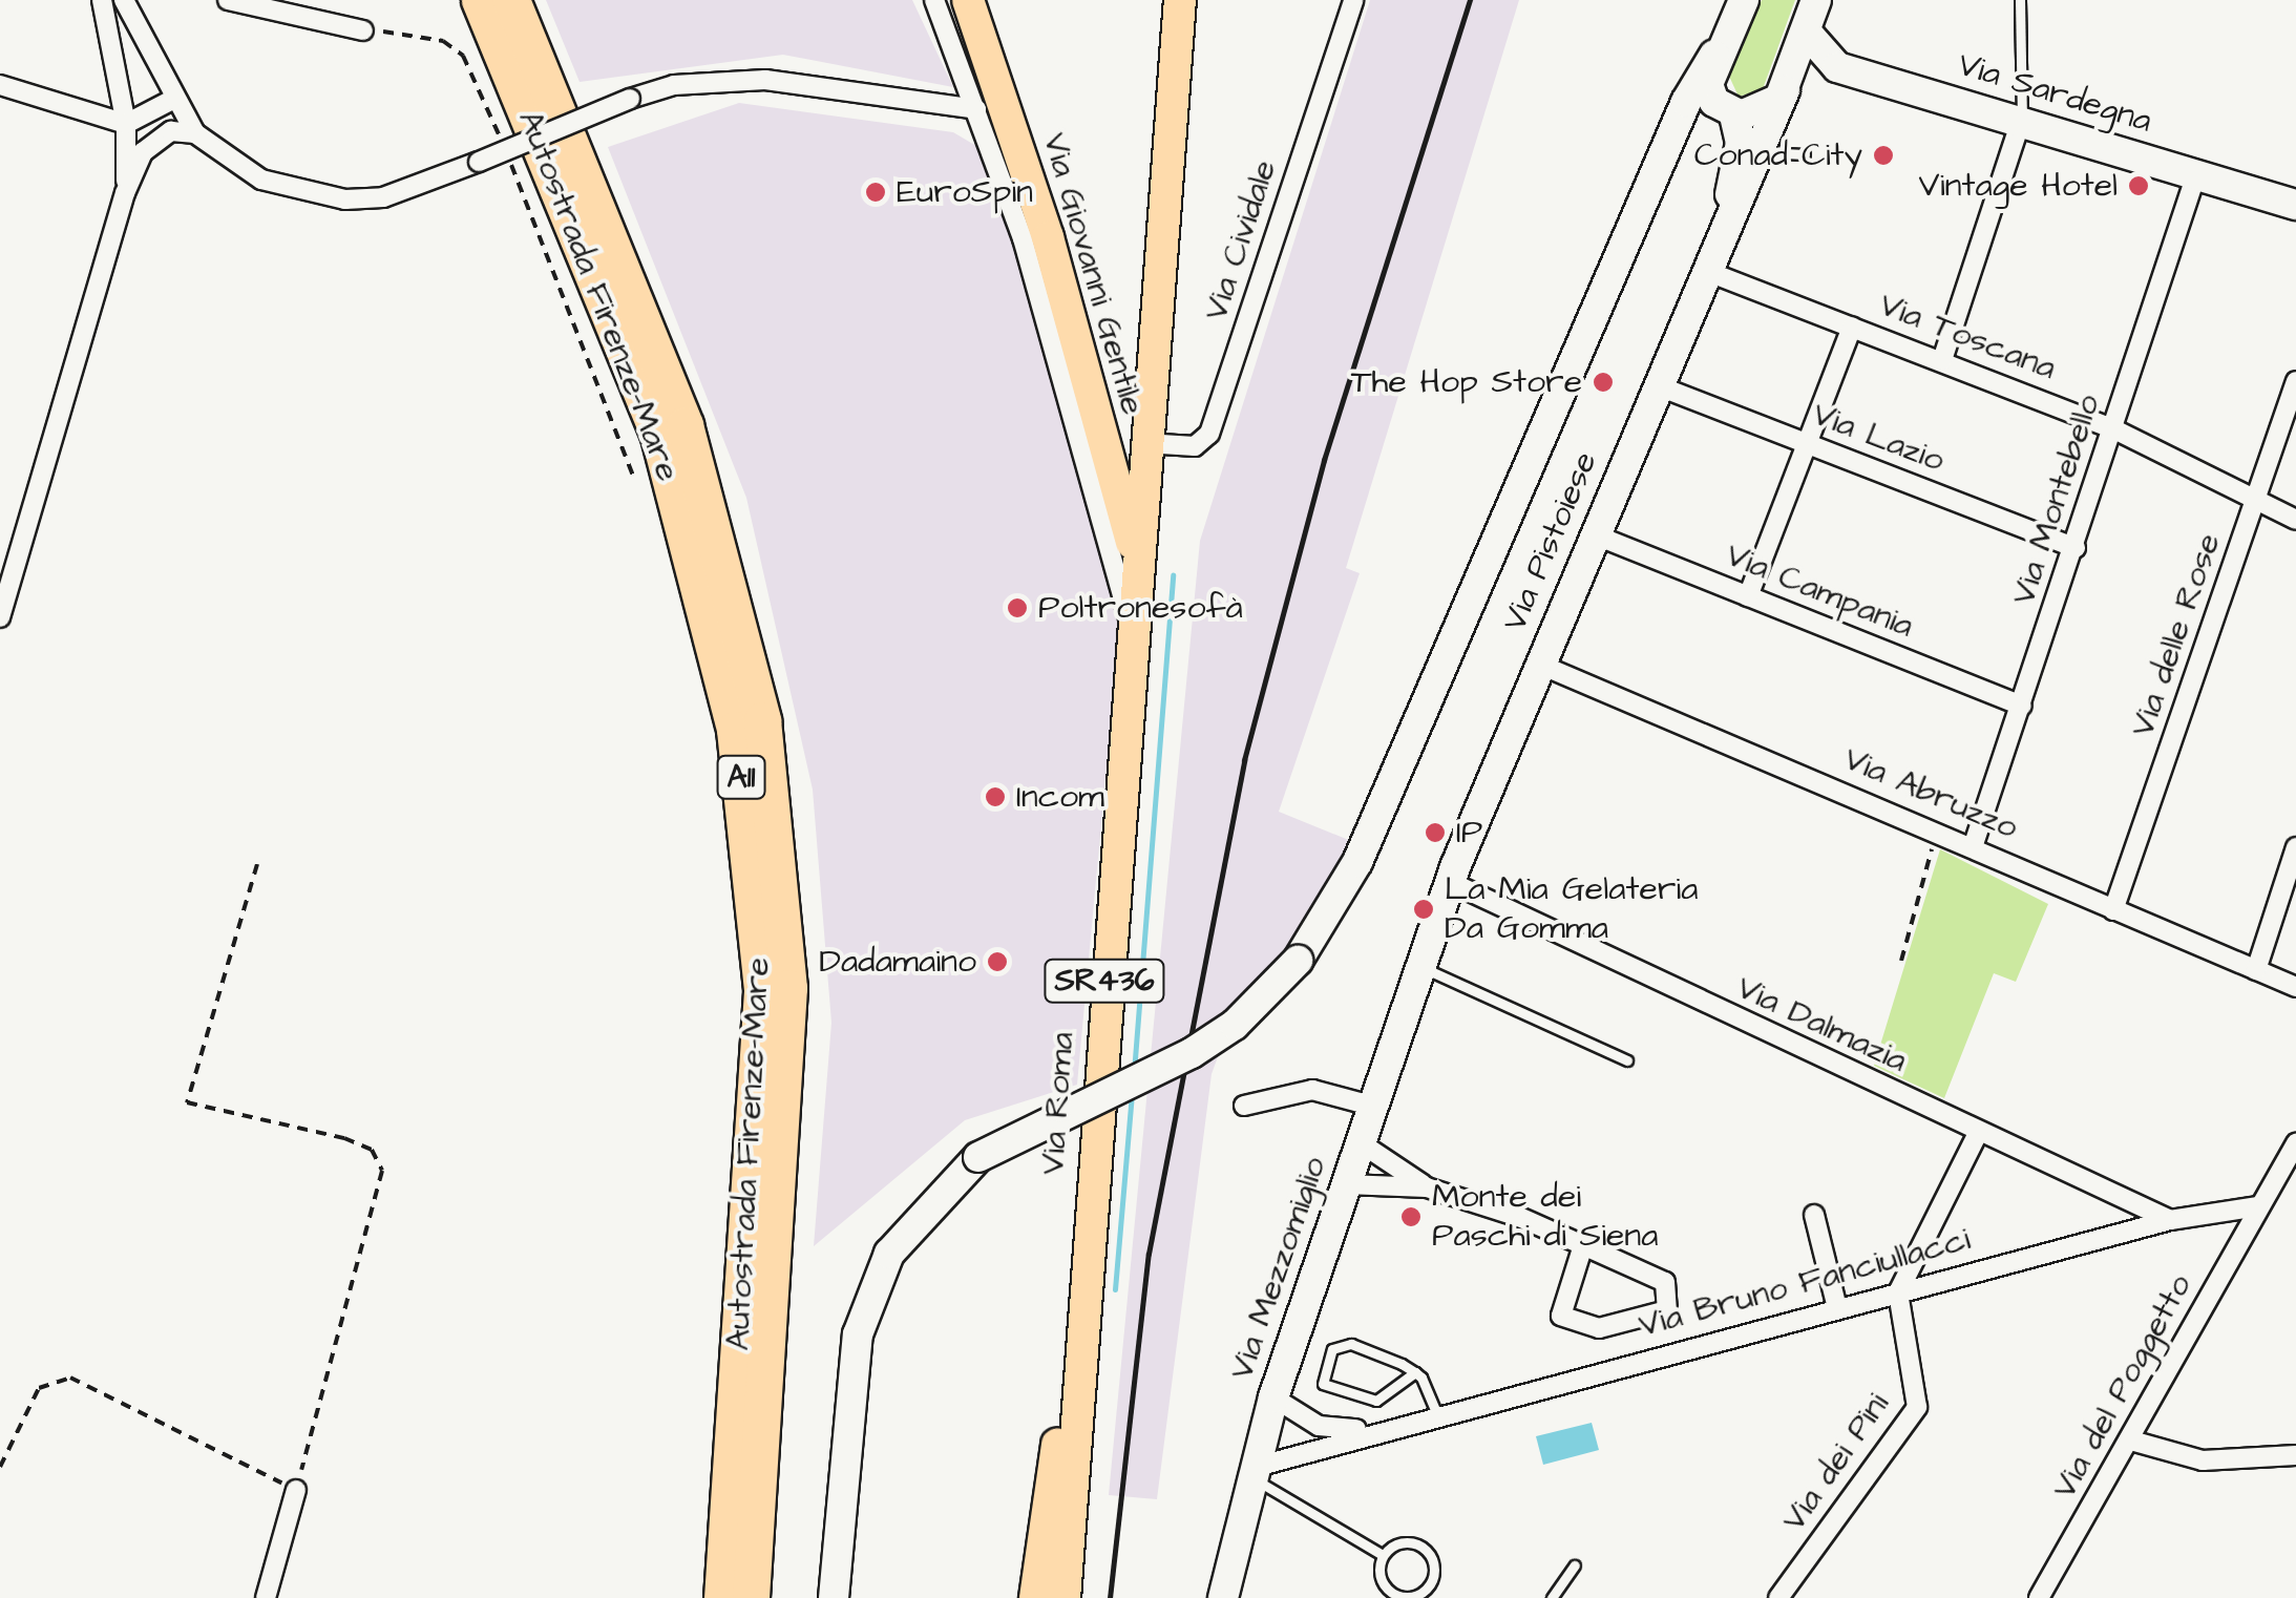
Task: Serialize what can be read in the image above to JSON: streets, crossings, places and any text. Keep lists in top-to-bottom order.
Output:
{
  "streets": {
    "highway": ["Autostrada Firenze-Mare", "A11"],
    "main road": [
      "Via Sardegna",
      "Via Giovanni Gentile",
      "Via Pistoiese",
      "SR436",
      "Via Roma",
      "Via Mezzomiglio"
    ],
    "street": [
      "Via Cividale",
      "Via Toscana",
      "Via Lazio",
      "Via Montebello",
      "Via Campania",
      "Via delle Rose",
      "Via Abruzzo",
      "Via Dalmazia",
      "Via Bruno Fanciullacci",
      "Via del Poggetto",
      "Via dei Pini"
    ]
  },
  "crossings": [
    ["Via Sardegna", "Via Montebello"],
    ["Via Sardegna", "Via Pistoiese"],
    ["Via Cividale", "Via Roma"],
    ["Via Giovanni Gentile", "Via Roma"],
    ["Via Toscana", "Via Montebello"],
    ["Via Toscana", "Via Pistoiese"],
    ["Via Toscana", "Via delle Rose"],
    ["Via Lazio", "Via Montebello"],
    ["Via Lazio", "Via Pistoiese"],
    ["Via Montebello", "Via Campania"],
    ["Via Montebello", "Via Abruzzo"],
    ["Via Pistoiese", "Via Campania"],
    ["Via Pistoiese", "Via Abruzzo"],
    ["Via Pistoiese", "Via Dalmazia"],
    ["Via Pistoiese", "Via Mezzomiglio"],
    ["Via delle Rose", "Via Abruzzo"],
    ["Via Dalmazia", "Via Mezzomiglio"],
    ["Via Dalmazia", "Via Bruno Fanciullacci"],
    ["Via Mezzomiglio", "Via Bruno Fanciullacci"],
    ["Via Bruno Fanciullacci", "Via del Poggetto"],
    ["Via Bruno Fanciullacci", "Via dei Pini"]
  ],
  "places": [
    "Conad City",
    "Vintage Hotel",
    "EuroSpin",
    "The Hop Store",
    "Poltronesofà",
    "Incom",
    "IP",
    "La Mia Gelateria Da Gomma",
    "Dadamaino",
    "Monte dei Paschi di Siena"
  ]
}
